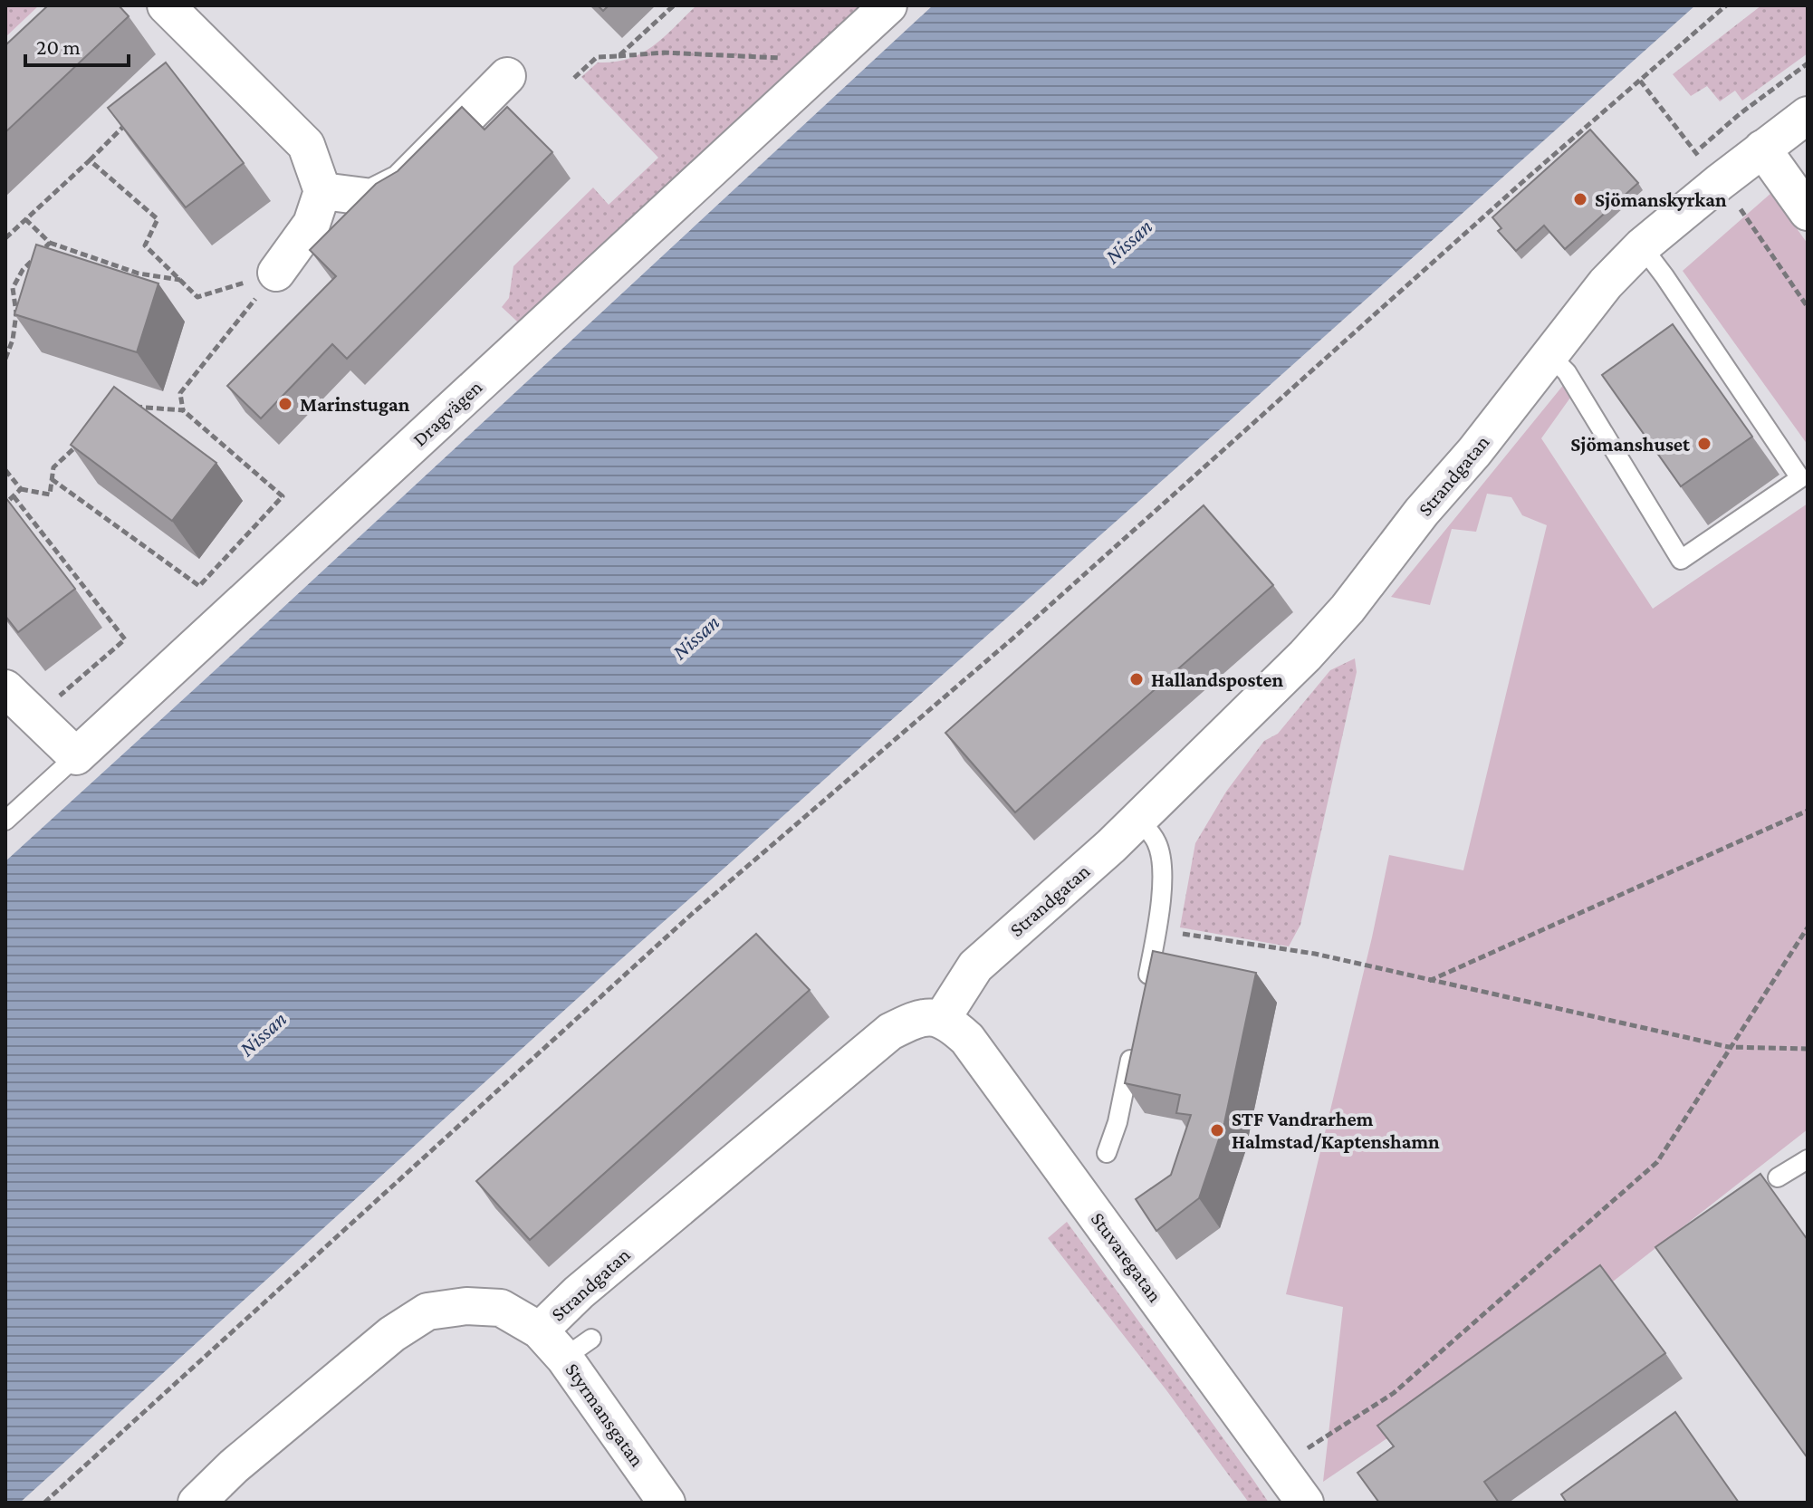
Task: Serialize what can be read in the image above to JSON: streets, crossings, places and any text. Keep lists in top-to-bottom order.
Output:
{
  "streets": {
    "street": [
      "Dragvägen",
      "Strandgatan",
      "Stuvaregatan",
      "Styrmansgatan"
    ]
  },
  "crossings": [
    ["Strandgatan", "Stuvaregatan"],
    ["Strandgatan", "Styrmansgatan"]
  ],
  "water": ["Nissan"],
  "places": [
    "Sjömanskyrkan",
    "Marinstugan",
    "Sjömanshuset",
    "Hallandsposten",
    "STF Vandrarhem Halmstad/Kaptenshamn"
  ],
  "scale_bar": "20 m"
}
